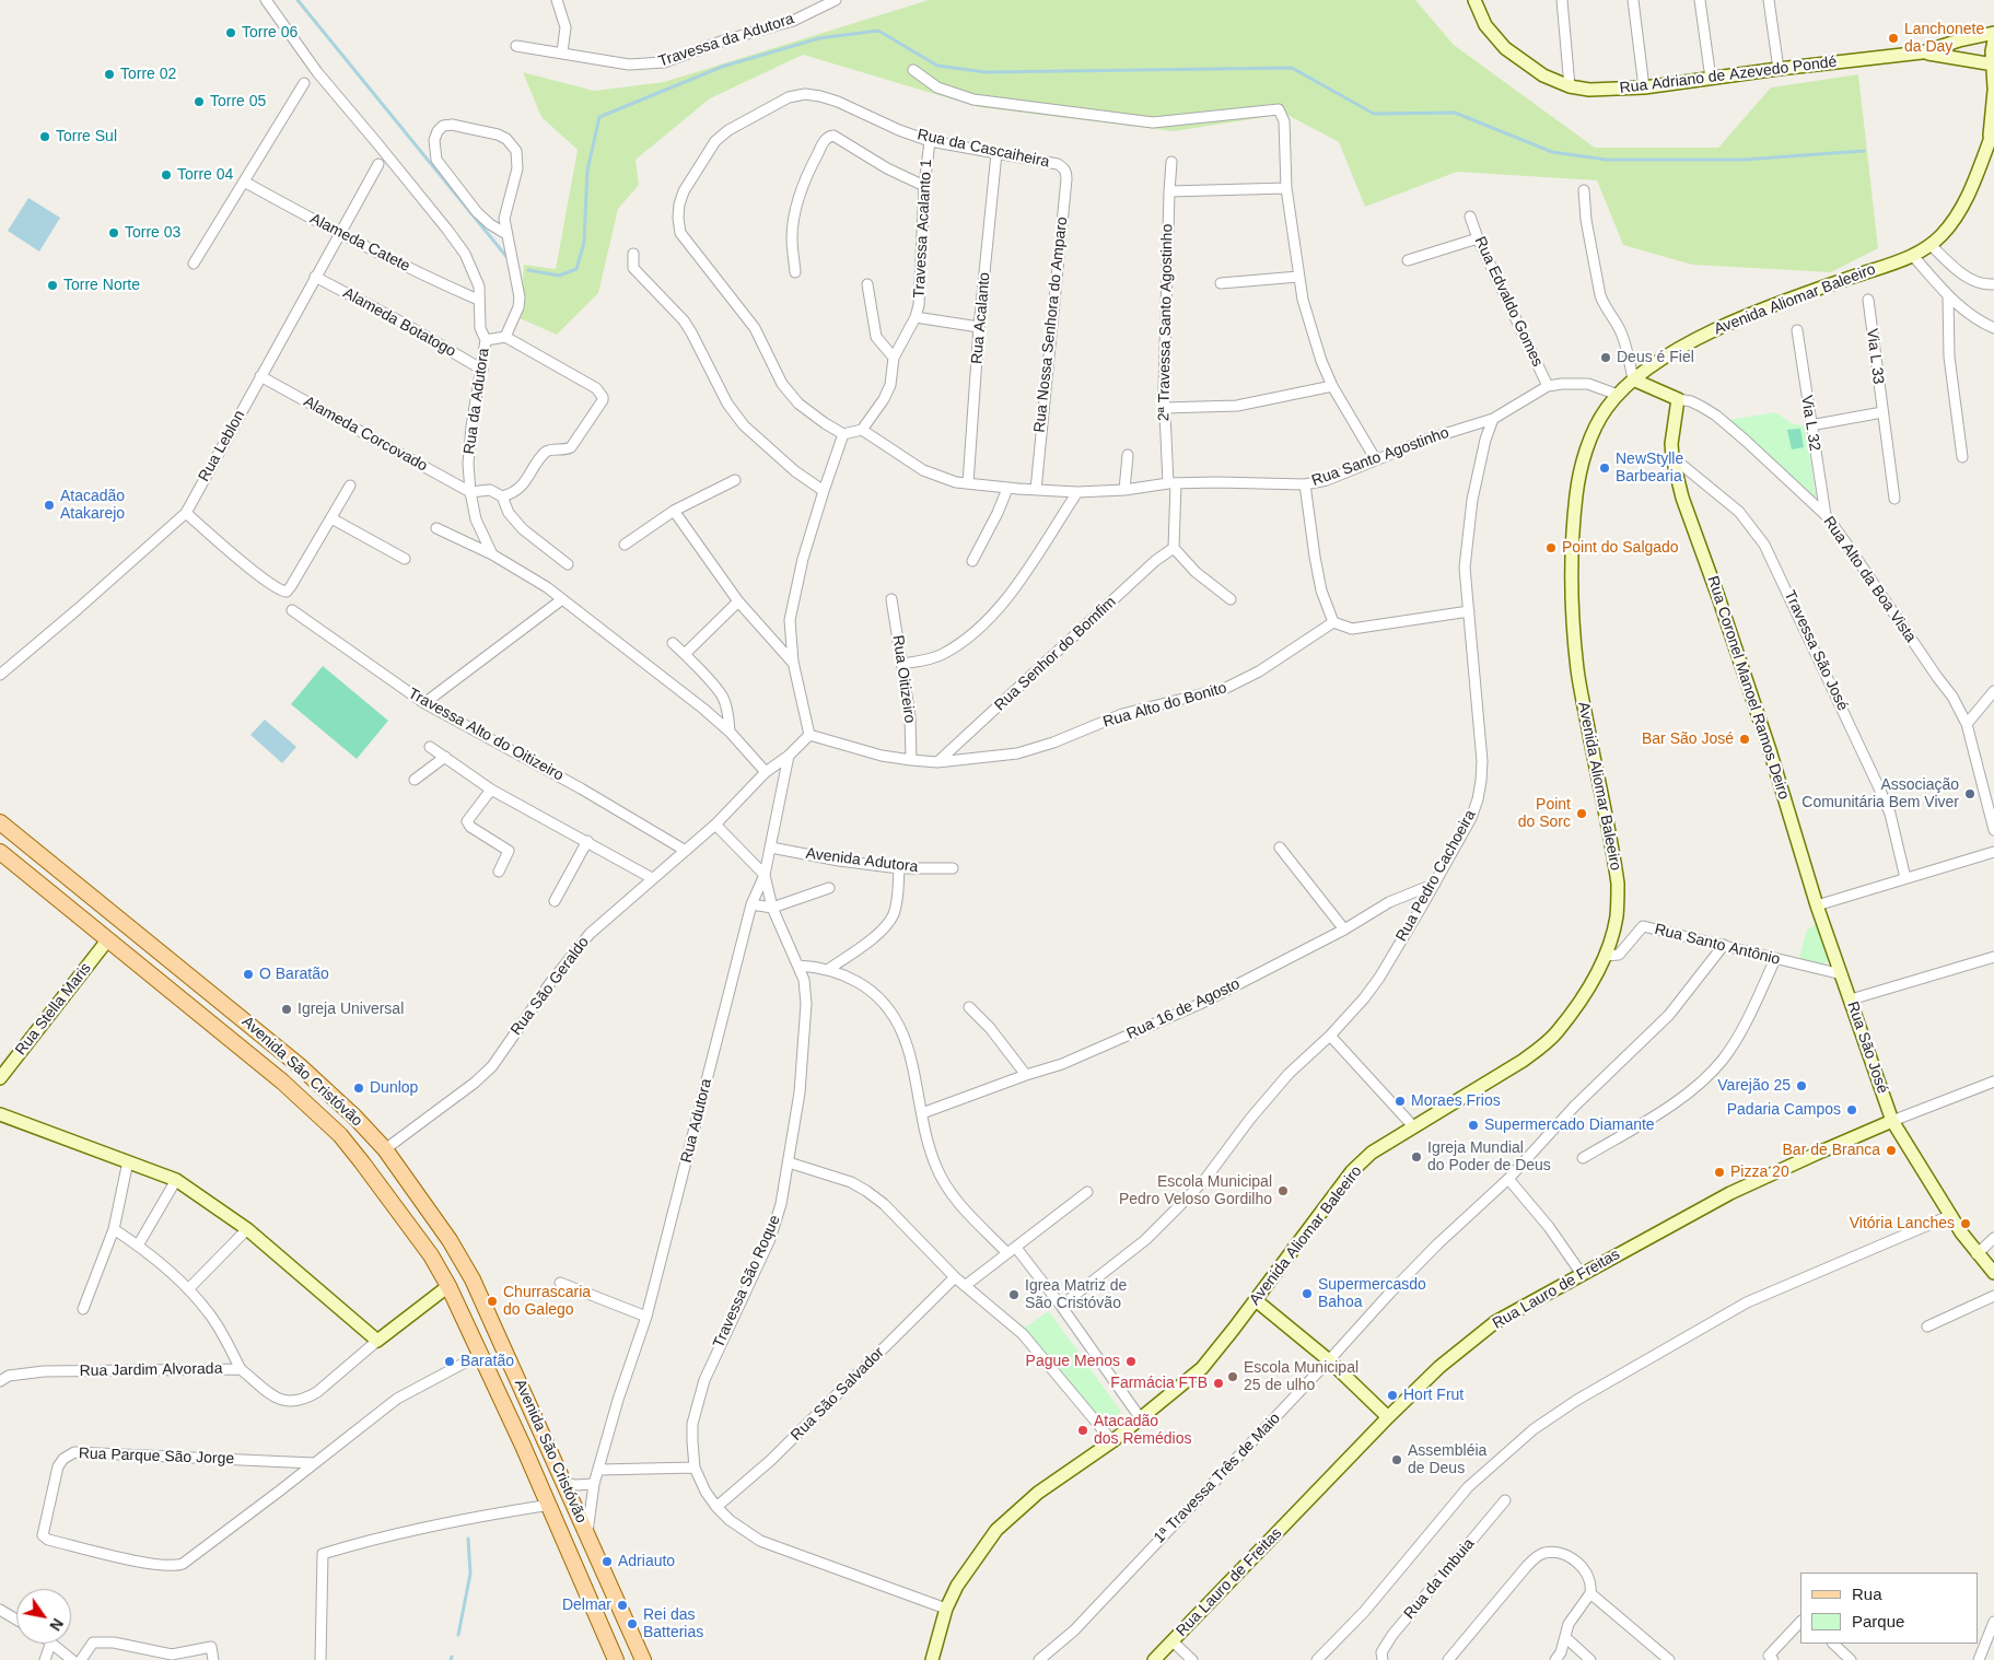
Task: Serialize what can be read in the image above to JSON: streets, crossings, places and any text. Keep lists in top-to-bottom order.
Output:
{
  "streets": {
    "main road": ["Avenida São Cristóvão"],
    "street": [
      "Travessa da Adutora",
      "Rua Adriano de Azevedo Pondé",
      "Rua da Cascaiheira",
      "Travessa Acalanto 1",
      "Alameda Catete",
      "Avenida Aliomar Baleeiro",
      "Rua Edvaldo Gomes",
      "Rua Acalanto",
      "Alameda Botatogo",
      "2ª Travessa Santo Agostinho",
      "Rua Nossa Senhora do Amparo",
      "Via L 33",
      "Rua da Adutora",
      "Via L 32",
      "Alameda Corcovado",
      "Rua Leblon",
      "Rua Santo Agostinho",
      "Rua Alto da Boa Vista",
      "Travessa São José",
      "Rua Senhor do Bomfim",
      "Rua Oitizeiro",
      "Rua Coronel Manoel Ramos Deiro",
      "Rua Alto do Bonito",
      "Travessa Alto do Oitizeiro",
      "Avenida Adutora",
      "Rua Pedro Cachoeira",
      "Rua Santo Antônio",
      "Rua São Geraldo",
      "Rua Stella Maris",
      "Rua 16 de Agosto",
      "Rua São José",
      "Rua Adutora",
      "Travessa São Roque",
      "Rua Lauro de Freitas",
      "Rua Jardim Alvorada",
      "Rua São Salvador",
      "Rua Parque São Jorge",
      "1ª Travessa Três de Maio",
      "Rua da Imbuia"
    ]
  },
  "crossings": [
    ["Rua Adriano de Azevedo Pondé", "Avenida Aliomar Baleeiro"],
    ["Rua da Cascaiheira", "Travessa Acalanto 1"],
    ["Rua da Cascaiheira", "Rua Acalanto"],
    ["Rua da Cascaiheira", "Rua Nossa Senhora do Amparo"],
    ["Travessa Acalanto 1", "Rua Acalanto"],
    ["Alameda Catete", "Rua da Adutora"],
    ["Alameda Catete", "Rua Leblon"],
    ["Avenida Aliomar Baleeiro", "Rua Alto da Boa Vista"],
    ["Avenida Aliomar Baleeiro", "Rua Santo Antônio"],
    ["Avenida Aliomar Baleeiro", "Travessa São Roque"],
    ["Alameda Botatogo", "Rua da Adutora"],
    ["Alameda Botatogo", "Rua Leblon"],
    ["2ª Travessa Santo Agostinho", "Rua Santo Agostinho"],
    ["Rua da Adutora", "Alameda Corcovado"],
    ["Via L 32", "Rua Alto da Boa Vista"],
    ["Alameda Corcovado", "Rua Leblon"],
    ["Rua Santo Agostinho", "Rua Pedro Cachoeira"],
    ["Rua Alto da Boa Vista", "Rua Coronel Manoel Ramos Deiro"],
    ["Travessa São José", "Rua Coronel Manoel Ramos Deiro"],
    ["Rua Senhor do Bomfim", "Rua Alto do Bonito"],
    ["Rua Oitizeiro", "Rua Alto do Bonito"],
    ["Rua Coronel Manoel Ramos Deiro", "Rua Santo Antônio"],
    ["Rua Coronel Manoel Ramos Deiro", "Rua São José"],
    ["Travessa Alto do Oitizeiro", "Rua São Geraldo"],
    ["Avenida Adutora", "Rua Adutora"],
    ["Rua Pedro Cachoeira", "Rua 16 de Agosto"],
    ["Rua Santo Antônio", "Rua São José"],
    ["Rua Santo Antônio", "1ª Travessa Três de Maio"],
    ["Rua São Geraldo", "Avenida São Cristóvão"],
    ["Rua São Geraldo", "Rua Adutora"],
    ["Rua Stella Maris", "Avenida São Cristóvão"],
    ["Rua São José", "Rua Lauro de Freitas"],
    ["Avenida São Cristóvão", "Rua Adutora"],
    ["Avenida São Cristóvão", "Rua Jardim Alvorada"],
    ["Avenida São Cristóvão", "Rua Parque São Jorge"],
    ["Rua Adutora", "Travessa São Roque"],
    ["Travessa São Roque", "Rua São Salvador"]
  ],
  "places": [
    "Torre 06",
    "Lanchonete da Day",
    "Torre 02",
    "Torre 05",
    "Torre Sul",
    "Torre 04",
    "Torre 03",
    "Torre Norte",
    "Deus é Fiel",
    "NewStylle Barbearia",
    "Atacadão Atakarejo",
    "Point do Salgado",
    "Bar São José",
    "Associação Comunitária Bem Viver",
    "Point do Sorc",
    "O Baratão",
    "Igreja Universal",
    "Varejão 25",
    "Dunlop",
    "Moraes Frios",
    "Padaria Campos",
    "Supermercado Diamante",
    "Bar de Branca",
    "Igreja Mundial do Poder de Deus",
    "Pizza 20",
    "Escola Municipal Pedro Veloso Gordilho",
    "Vitória Lanches",
    "Supermercasdo Bahoa",
    "Igrea Matriz de São Cristóvão",
    "Churrascaria do Galego",
    "Baratão",
    "Pague Menos",
    "Escola Municipal 25 de ulho",
    "Farmácia FTB",
    "Hort Frut",
    "Atacadão dos Remédios",
    "Assembléia de Deus",
    "Adriauto",
    "Delmar",
    "Rei das Batterias"
  ],
  "legend": ["Rua", "Parque"],
  "north": "bottom right"
}
